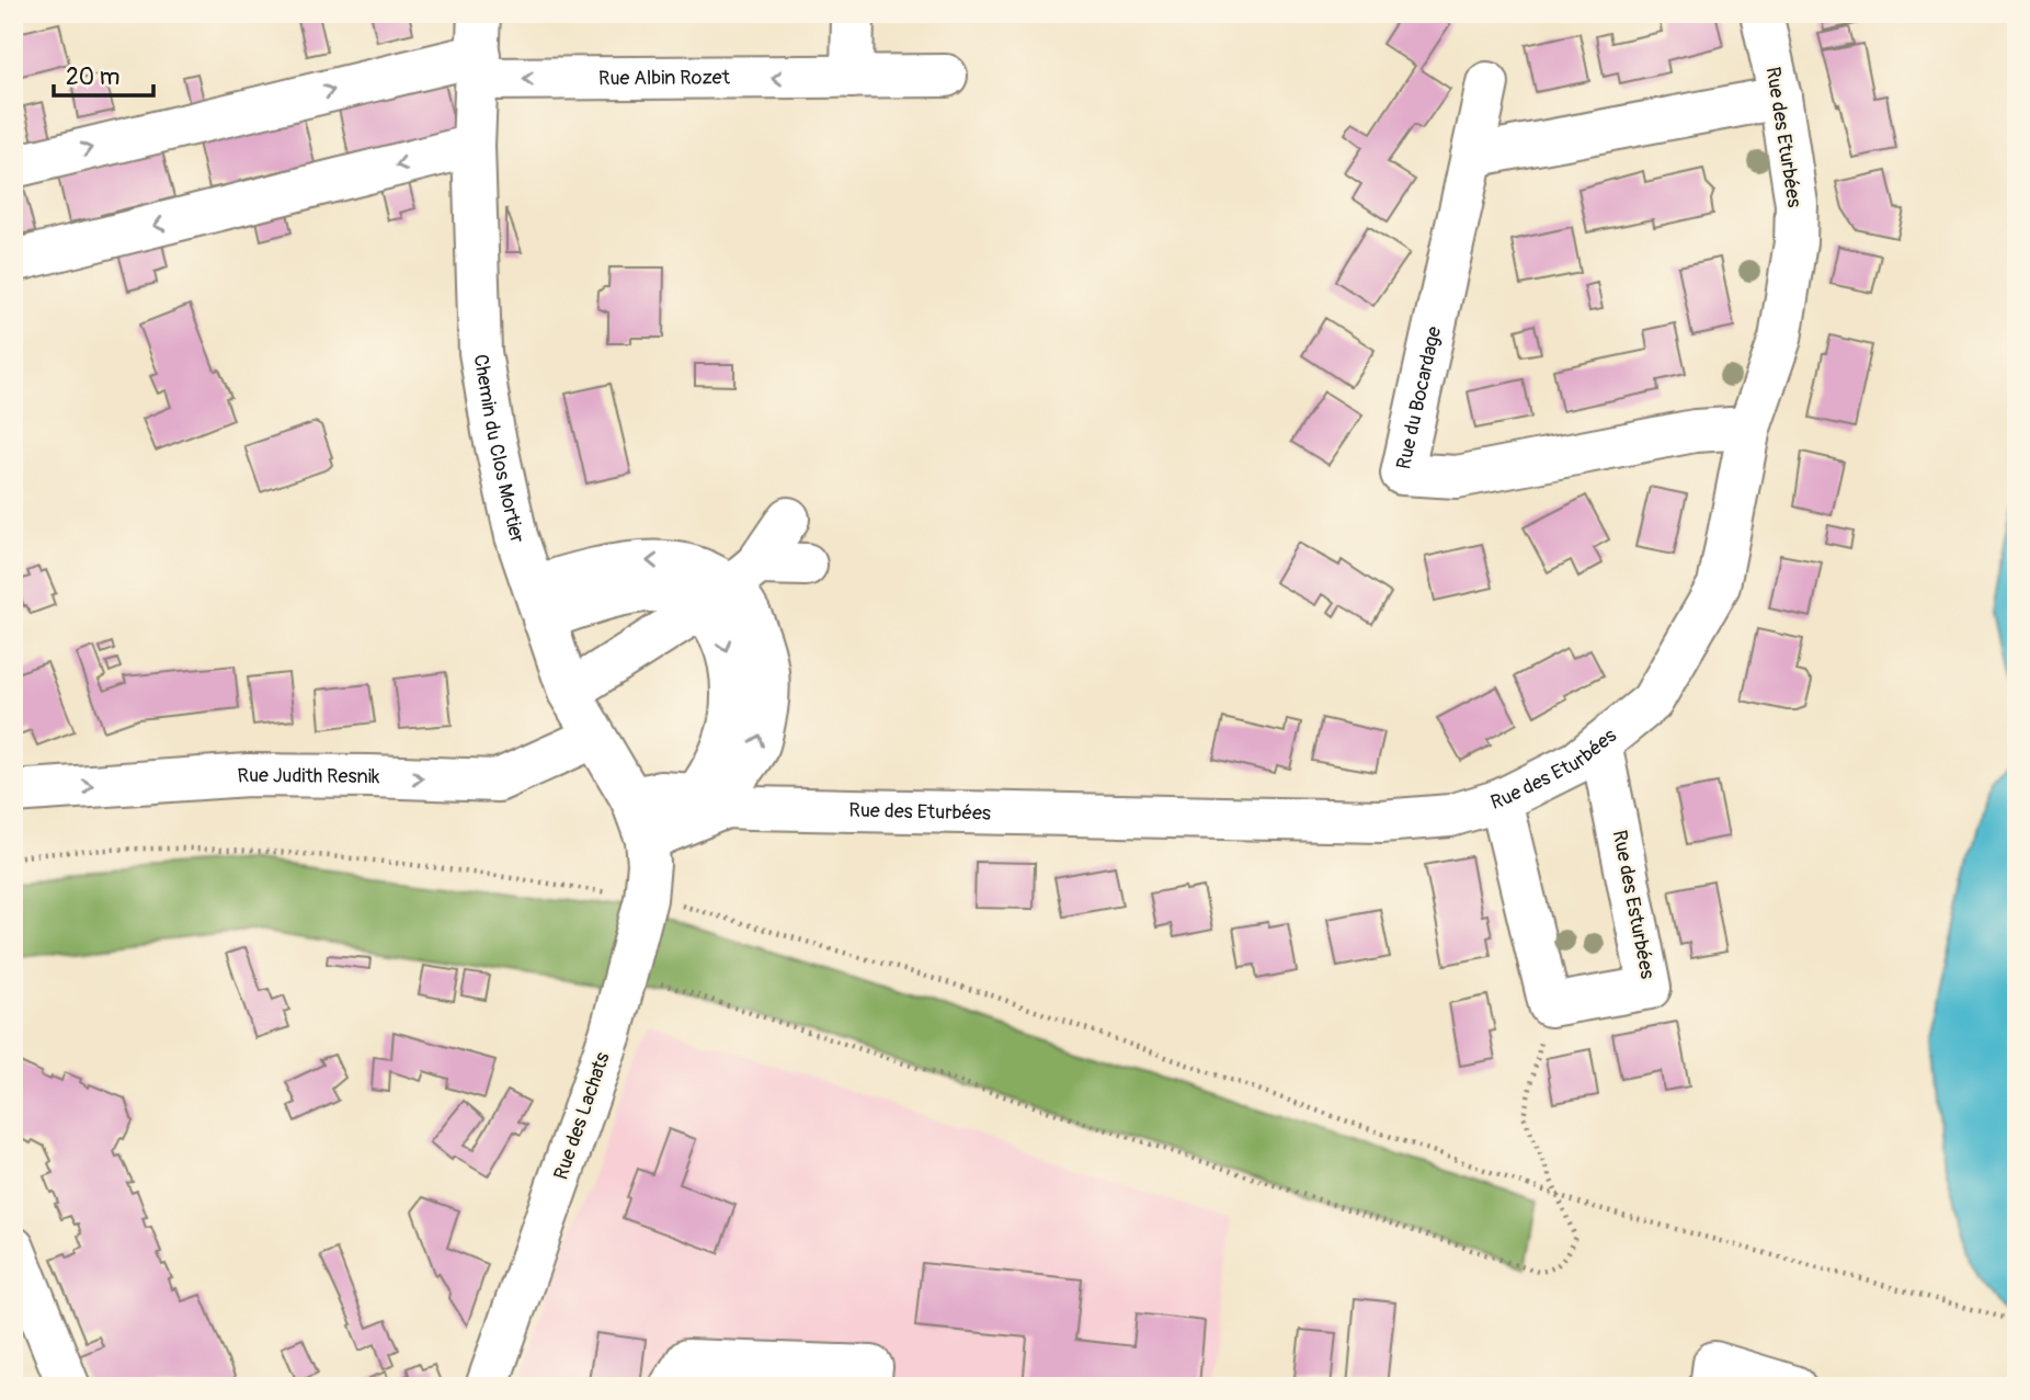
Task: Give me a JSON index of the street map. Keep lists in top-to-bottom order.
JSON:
{
  "streets": {
    "street": [
      "Rue Albin Rozet",
      "Rue des Eturbées",
      "Rue du Bocardage",
      "Chemin du Clos Mortier",
      "Rue Judith Resnik",
      "Rue des Esturbées",
      "Rue des Lachats"
    ]
  },
  "crossings": [
    ["Rue Albin Rozet", "Chemin du Clos Mortier"],
    ["Rue des Eturbées", "Rue du Bocardage"],
    ["Rue des Eturbées", "Chemin du Clos Mortier"],
    ["Rue des Eturbées", "Rue des Esturbées"],
    ["Rue des Eturbées", "Rue des Lachats"],
    ["Chemin du Clos Mortier", "Rue Judith Resnik"],
    ["Chemin du Clos Mortier", "Rue des Lachats"]
  ],
  "one_way": ["Rue Albin Rozet", "Rue Judith Resnik"],
  "scale_bar": "20 m"
}
